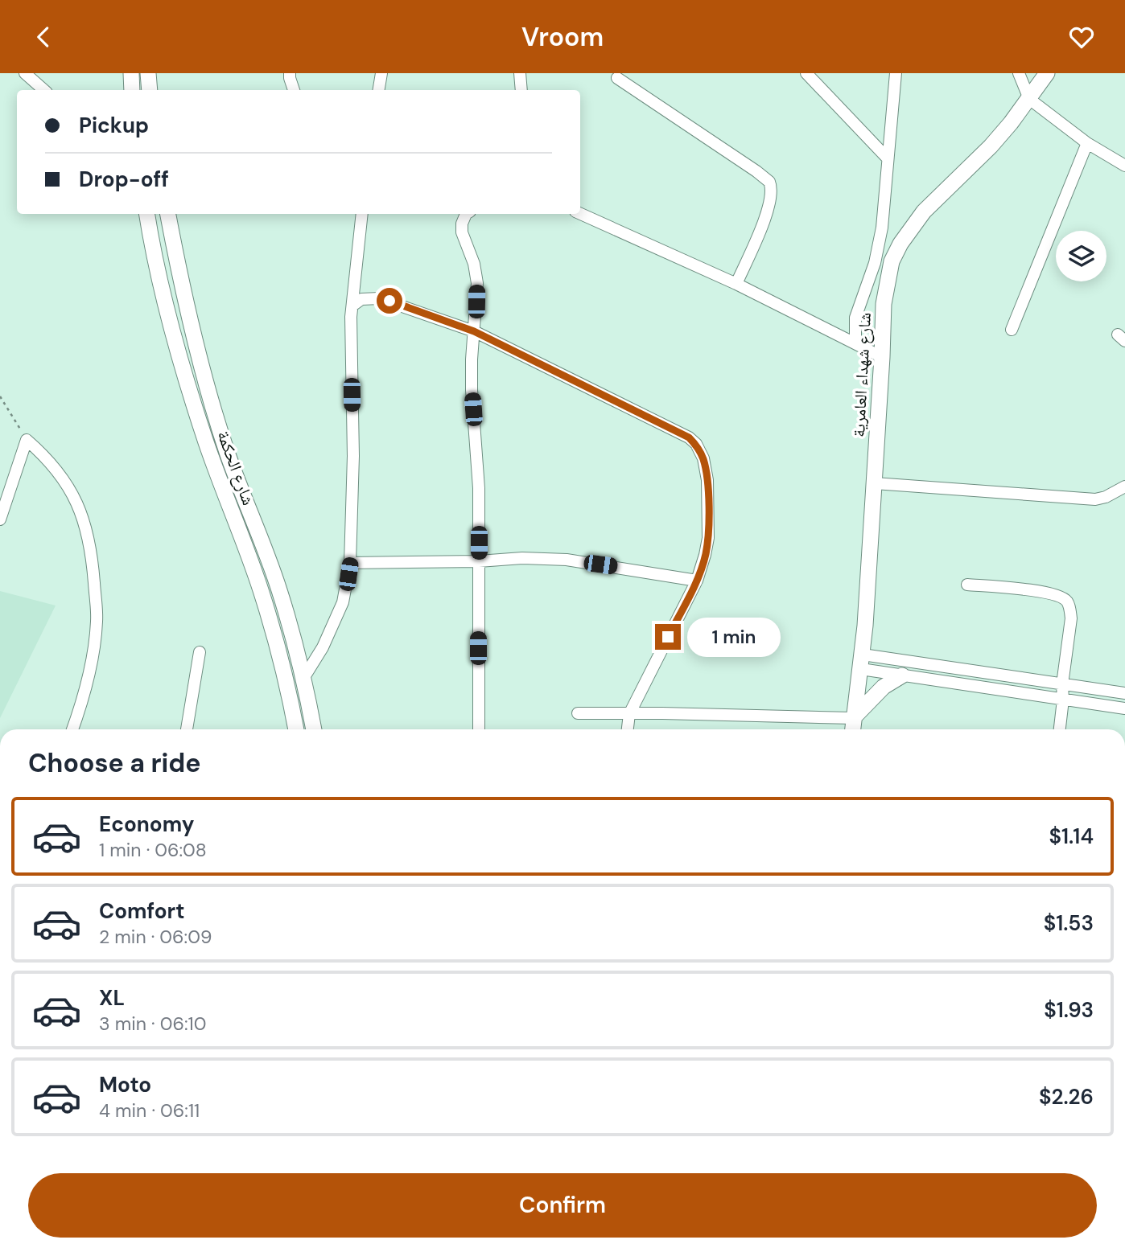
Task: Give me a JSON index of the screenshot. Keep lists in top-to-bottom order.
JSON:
{
  "streets": {
    "street": ["شارع شهداء العامرية", "شارع الحكمة"]
  },
  "page": {
    "header": "Vroom",
    "banner": ["Pickup", "Drop-off"],
    "bubble": "1 min",
    "heading": "Choose a ride",
    "list": [
      {
        "name": "Economy",
        "note": "1 min · 06:08",
        "value": "$1.14"
      },
      {
        "name": "Comfort",
        "note": "2 min · 06:09",
        "value": "$1.53"
      },
      {
        "name": "XL",
        "note": "3 min · 06:10",
        "value": "$1.93"
      },
      {
        "name": "Moto",
        "note": "4 min · 06:11",
        "value": "$2.26"
      }
    ],
    "buttons": "Confirm"
  }
}
